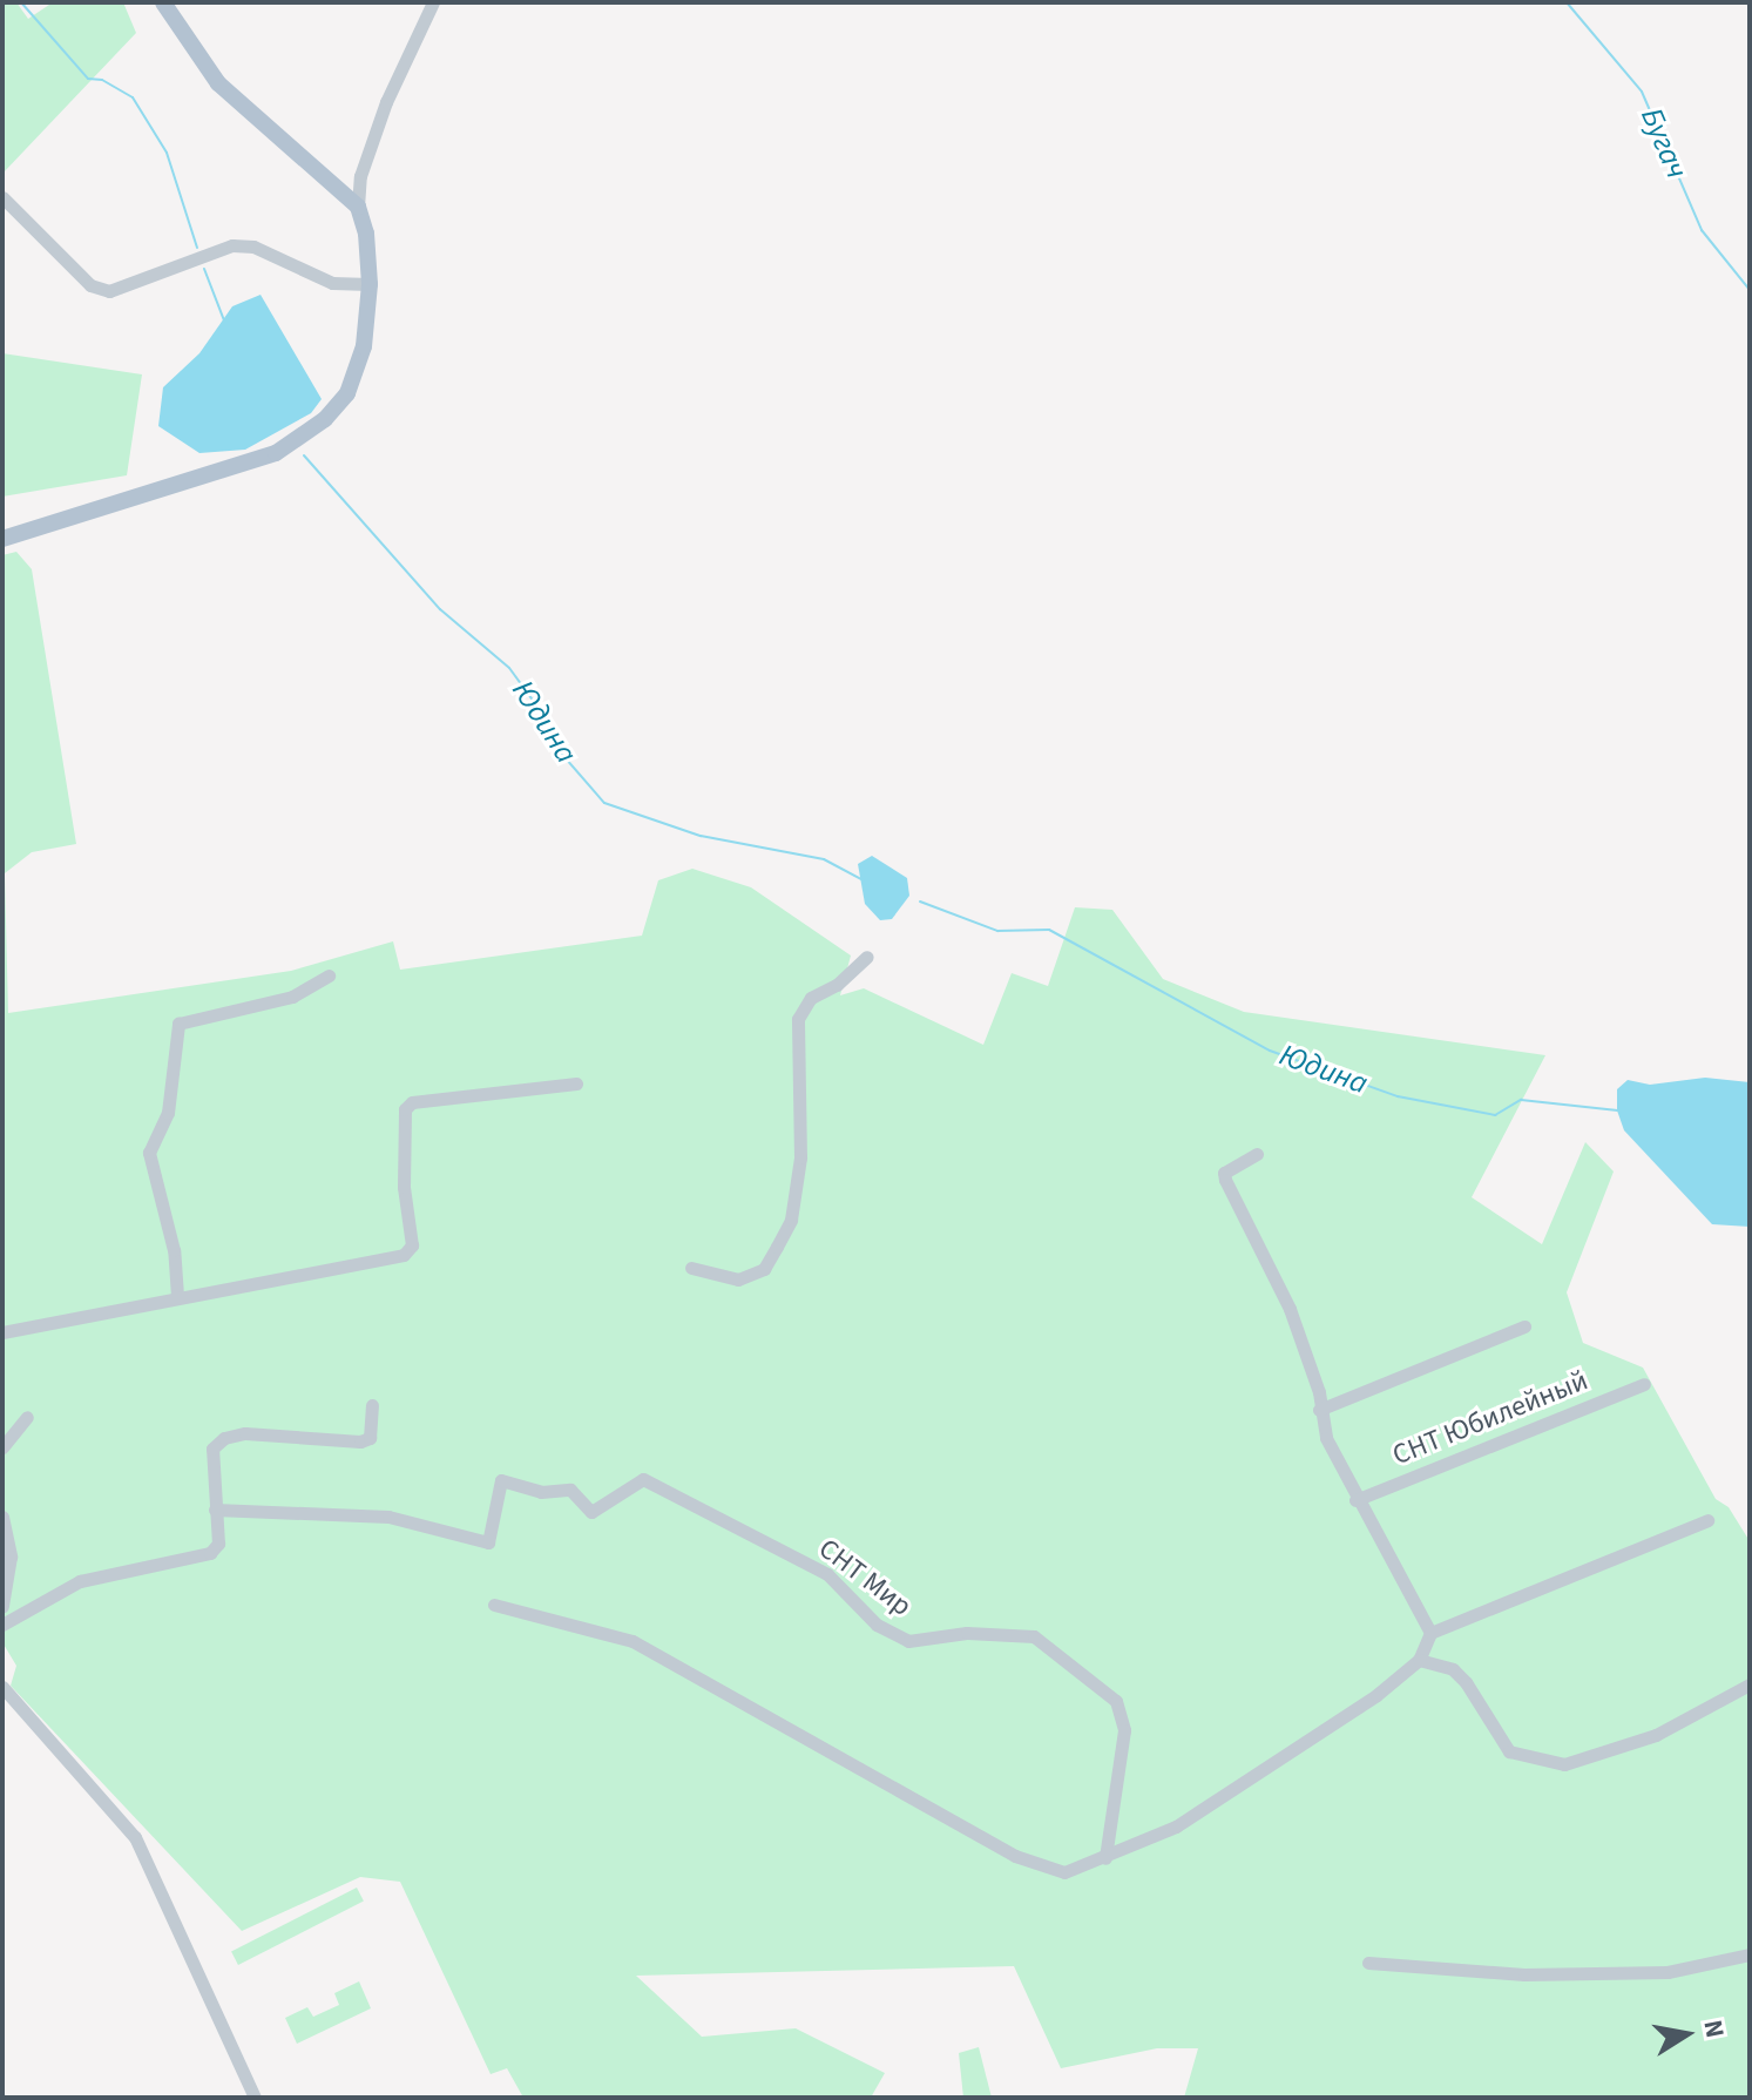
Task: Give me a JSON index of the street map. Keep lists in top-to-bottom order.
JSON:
{
  "streets": {
    "street": ["СНТ Юбилейный", "СНТ Мир"]
  },
  "water": ["Бугач", "Юдина"],
  "north": "right"
}
